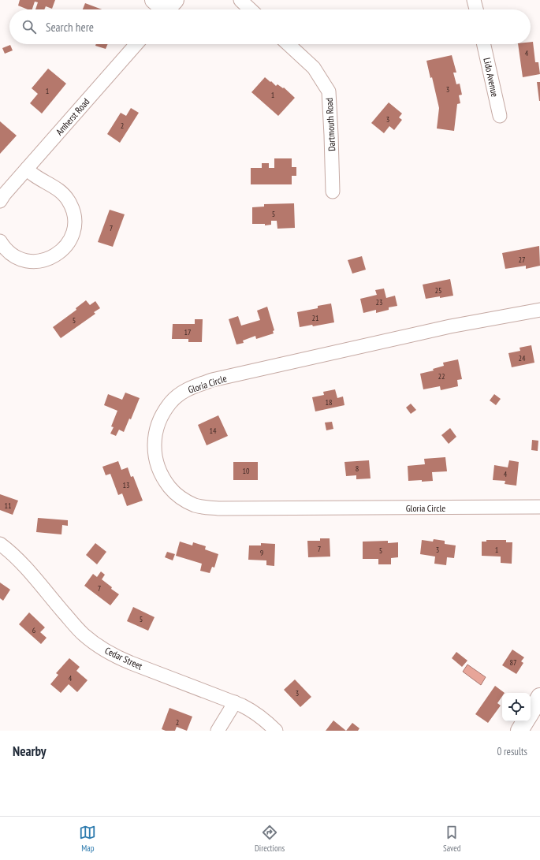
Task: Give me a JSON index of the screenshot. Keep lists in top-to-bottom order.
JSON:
{
  "streets": {
    "street": [
      "Lido Avenue",
      "Amherst Road",
      "Dartmouth Road",
      "Gloria Circle",
      "Cedar Street"
    ]
  },
  "house_numbers": [
    "4",
    "3",
    "1",
    "1",
    "3",
    "2",
    "5",
    "7",
    "27",
    "25",
    "23",
    "21",
    "5",
    "17",
    "24",
    "22",
    "18",
    "14",
    "8",
    "10",
    "4",
    "13",
    "11",
    "7",
    "3",
    "1",
    "5",
    "9",
    "7",
    "5",
    "6",
    "87",
    "4",
    "3",
    "2"
  ],
  "page": {
    "search": "Search here",
    "heading": ["Nearby", "0 results"],
    "nav": ["Map", "Directions", "Saved"]
  }
}
